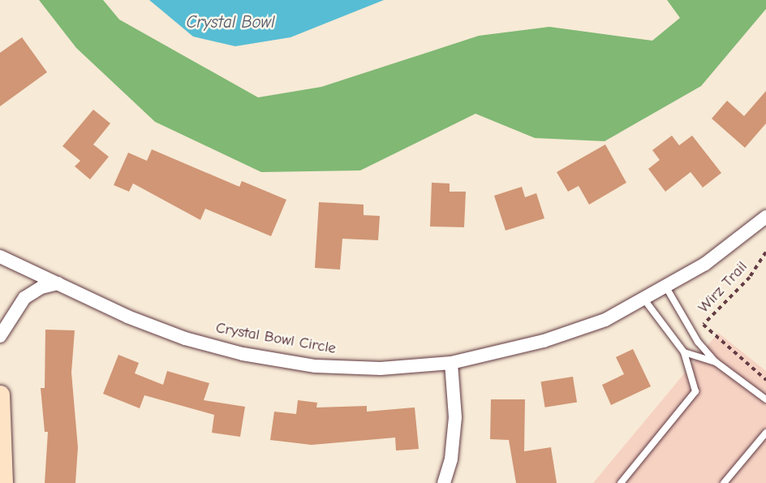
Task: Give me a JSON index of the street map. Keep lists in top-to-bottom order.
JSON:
{
  "streets": {
    "street": ["Crystal Bowl Circle"],
    "path": ["Wirz Trail"]
  },
  "water": ["Crystal Bowl"]
}
